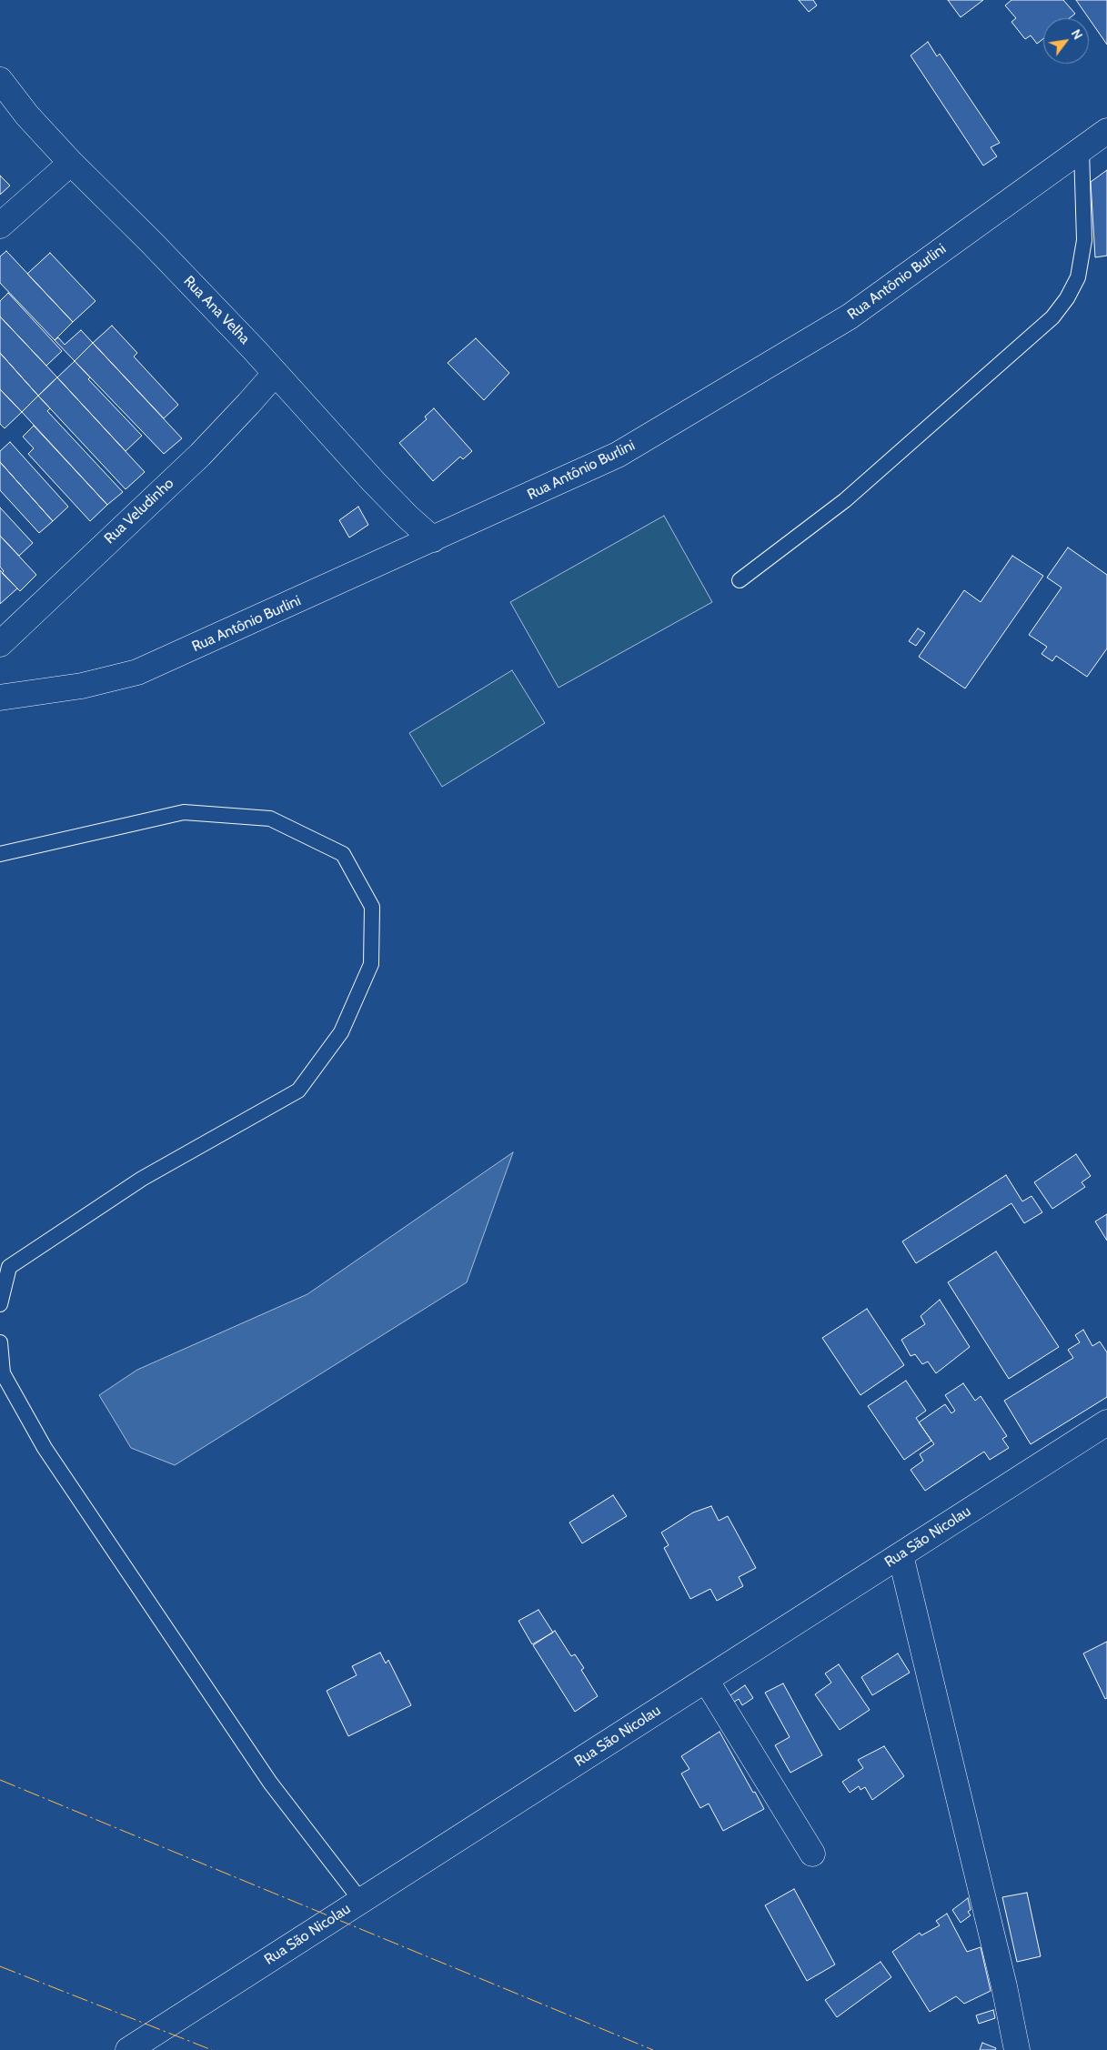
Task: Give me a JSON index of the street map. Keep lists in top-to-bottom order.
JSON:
{
  "streets": {
    "street": [
      "Rua Antônio Burlini",
      "Rua Ana Velha",
      "Rua Veludinho",
      "Rua São Nicolau"
    ]
  },
  "crossings": [
    ["Rua Antônio Burlini", "Rua Ana Velha"],
    ["Rua Ana Velha", "Rua Veludinho"]
  ],
  "north": "top right"
}
